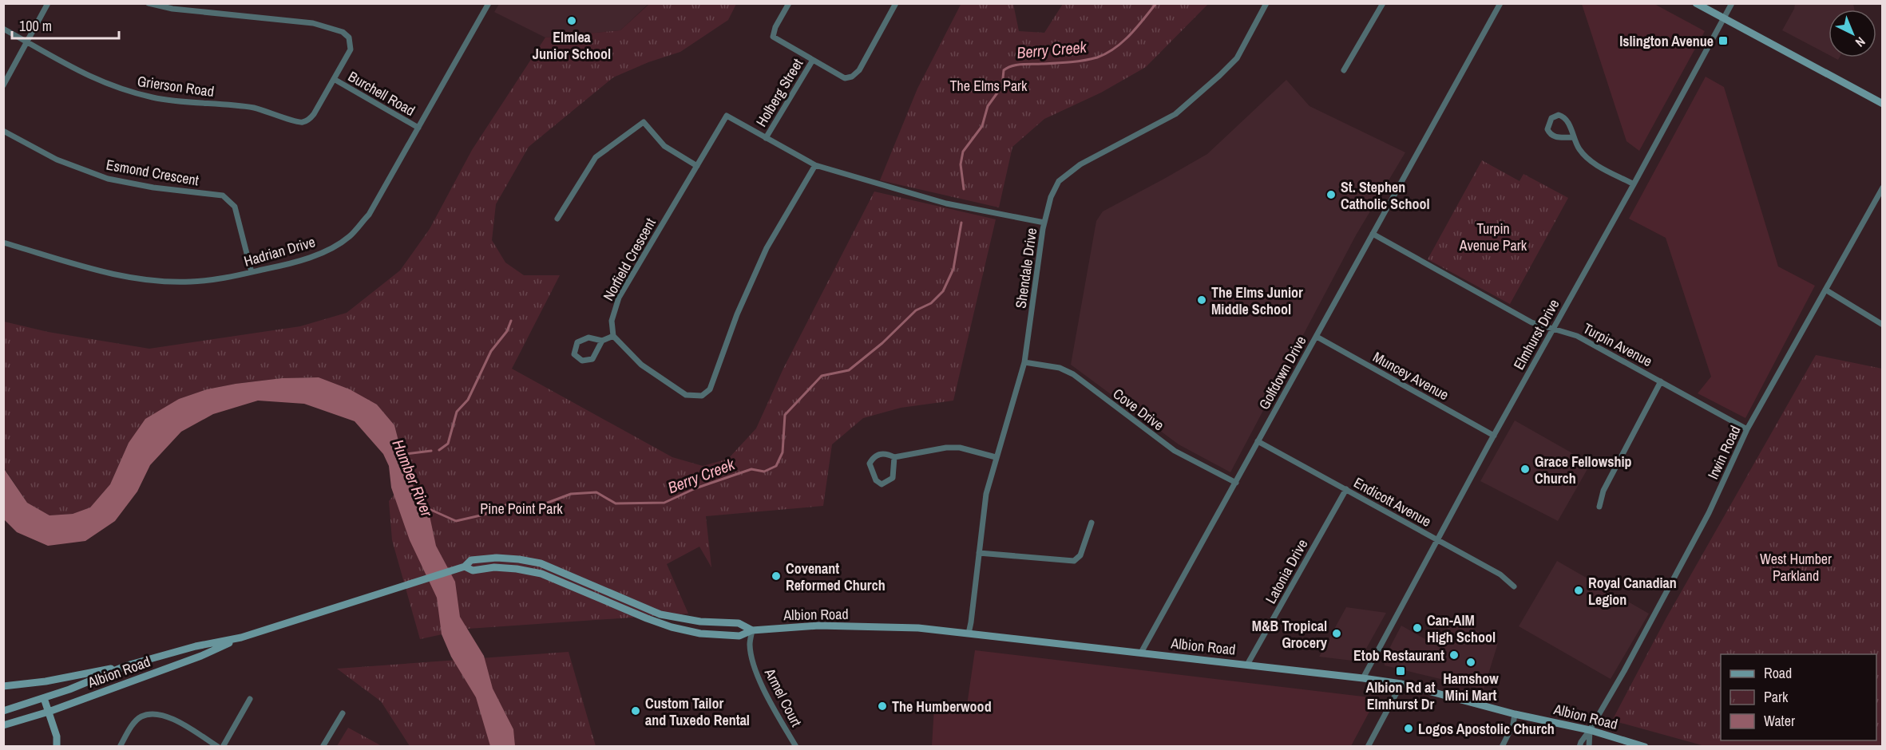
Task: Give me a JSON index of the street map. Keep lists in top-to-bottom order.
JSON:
{
  "streets": {
    "main road": ["Albion Road"],
    "street": [
      "Grierson Road",
      "Holberg Street",
      "Burchell Road",
      "Esmond Crescent",
      "Hadrian Drive",
      "Norfield Crescent",
      "Shendale Drive",
      "Elmhurst Drive",
      "Turpin Avenue",
      "Golfdown Drive",
      "Muncey Avenue",
      "Cove Drive",
      "Irwin Road",
      "Endicott Avenue",
      "Latonia Drive",
      "Armel Court"
    ]
  },
  "crossings": [
    ["Grierson Road", "Burchell Road"],
    ["Holberg Street", "Norfield Crescent"],
    ["Burchell Road", "Hadrian Drive"],
    ["Esmond Crescent", "Hadrian Drive"],
    ["Norfield Crescent", "Shendale Drive"],
    ["Shendale Drive", "Cove Drive"],
    ["Shendale Drive", "Albion Road"],
    ["Elmhurst Drive", "Turpin Avenue"],
    ["Elmhurst Drive", "Muncey Avenue"],
    ["Elmhurst Drive", "Endicott Avenue"],
    ["Elmhurst Drive", "Albion Road"],
    ["Turpin Avenue", "Golfdown Drive"],
    ["Turpin Avenue", "Irwin Road"],
    ["Golfdown Drive", "Muncey Avenue"],
    ["Golfdown Drive", "Cove Drive"],
    ["Golfdown Drive", "Endicott Avenue"],
    ["Golfdown Drive", "Albion Road"],
    ["Irwin Road", "Albion Road"],
    ["Endicott Avenue", "Latonia Drive"],
    ["Latonia Drive", "Albion Road"],
    ["Albion Road", "Armel Court"]
  ],
  "water": ["Berry Creek", "Humber River"],
  "parks": [
    "The Elms Park",
    "Turpin Avenue Park",
    "Pine Point Park",
    "West Humber Parkland"
  ],
  "places": {
    "other": [
      "Elmlea Junior School",
      "St. Stephen Catholic School",
      "The Elms Junior Middle School",
      "Grace Fellowship Church",
      "Covenant Reformed Church",
      "Royal Canadian Legion",
      "Can-AIM High School",
      "M&B Tropical Grocery",
      "Etob Restaurant",
      "Hamshow Mini Mart",
      "The Humberwood",
      "Custom Tailor and Tuxedo Rental",
      "Logos Apostolic Church"
    ],
    "transit": ["Islington Avenue", "Albion Rd at Elmhurst Dr"]
  },
  "legend": ["Road", "Park", "Water"],
  "scale_bar": "100 m",
  "north": "bottom right"
}
